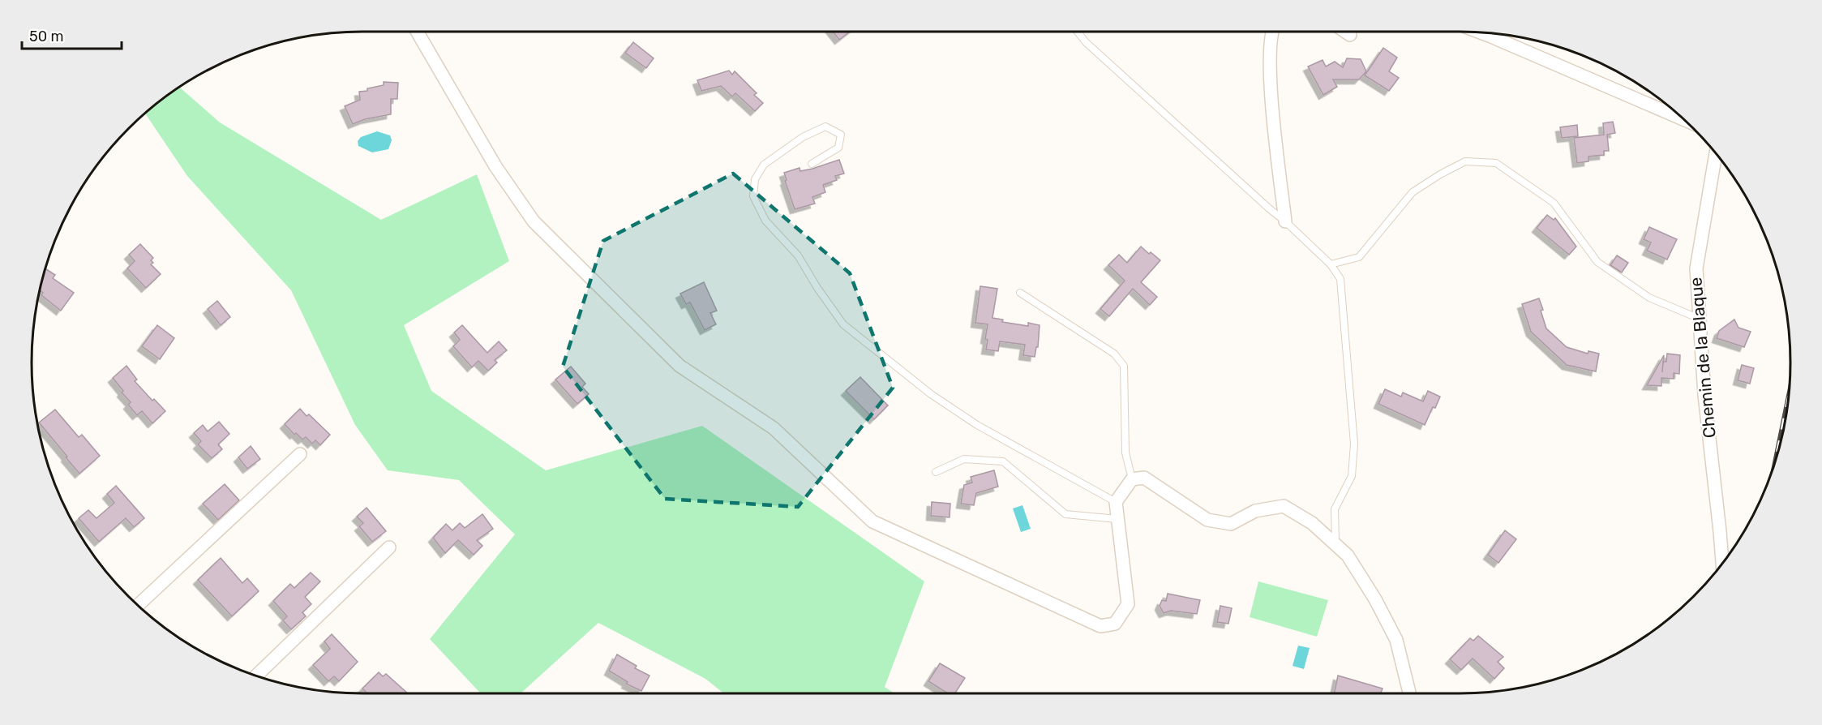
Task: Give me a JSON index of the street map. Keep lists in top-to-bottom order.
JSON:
{
  "streets": {
    "street": ["Chemin de la Blaque"]
  },
  "scale_bar": "50 m"
}
